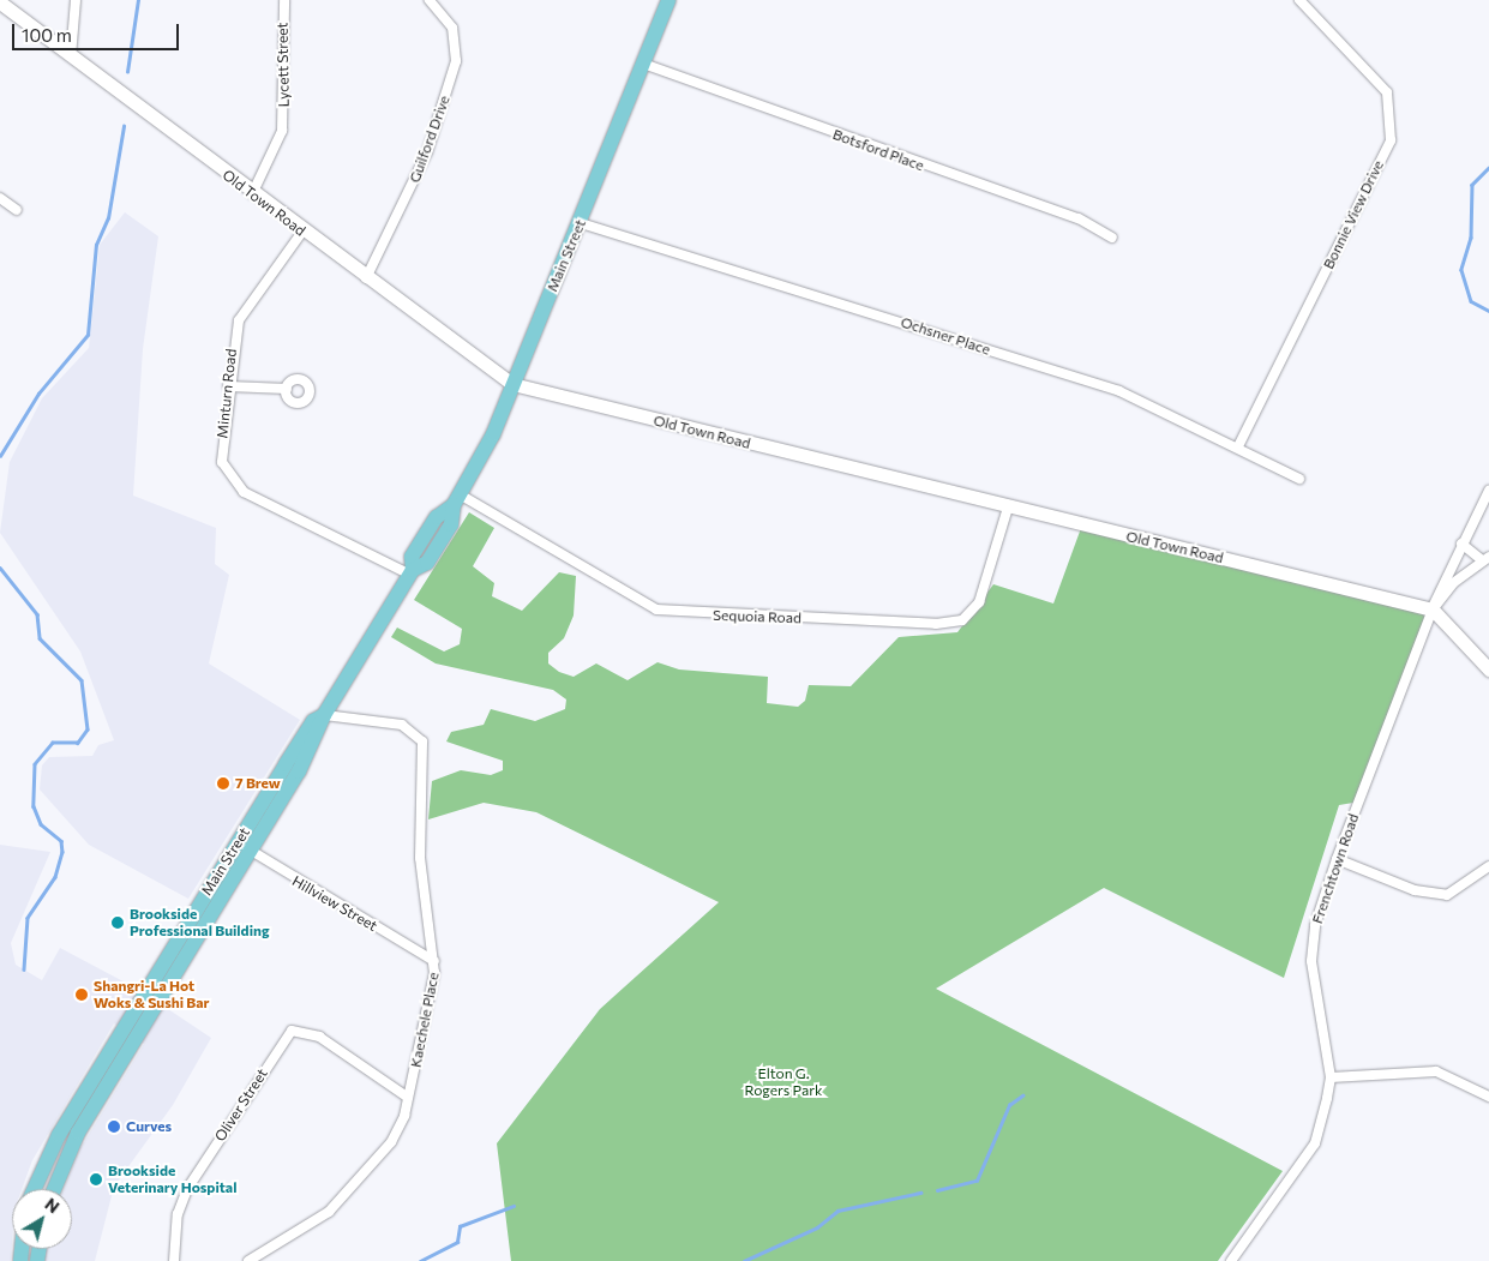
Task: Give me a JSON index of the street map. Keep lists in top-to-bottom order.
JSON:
{
  "streets": {
    "main road": ["Old Town Road", "Main Street"],
    "street": [
      "Lycett Street",
      "Guilford Drive",
      "Botsford Place",
      "Bonnie View Drive",
      "Ochsner Place",
      "Minturn Road",
      "Sequoia Road",
      "Frenchtown Road",
      "Hillview Street",
      "Kaechele Place",
      "Oliver Street"
    ]
  },
  "crossings": [
    ["Lycett Street", "Old Town Road"],
    ["Guilford Drive", "Old Town Road"],
    ["Botsford Place", "Main Street"],
    ["Old Town Road", "Main Street"],
    ["Old Town Road", "Minturn Road"],
    ["Old Town Road", "Sequoia Road"],
    ["Old Town Road", "Frenchtown Road"],
    ["Bonnie View Drive", "Ochsner Place"],
    ["Main Street", "Ochsner Place"],
    ["Main Street", "Minturn Road"],
    ["Main Street", "Sequoia Road"],
    ["Main Street", "Hillview Street"],
    ["Main Street", "Kaechele Place"],
    ["Hillview Street", "Kaechele Place"],
    ["Kaechele Place", "Oliver Street"]
  ],
  "parks": ["Elton G. Rogers Park"],
  "places": [
    "7 Brew",
    "Brookside Professional Building",
    "Shangri-La Hot Woks & Sushi Bar",
    "Curves",
    "Brookside Veterinary Hospital"
  ],
  "scale_bar": "100 m",
  "north": "top right"
}
